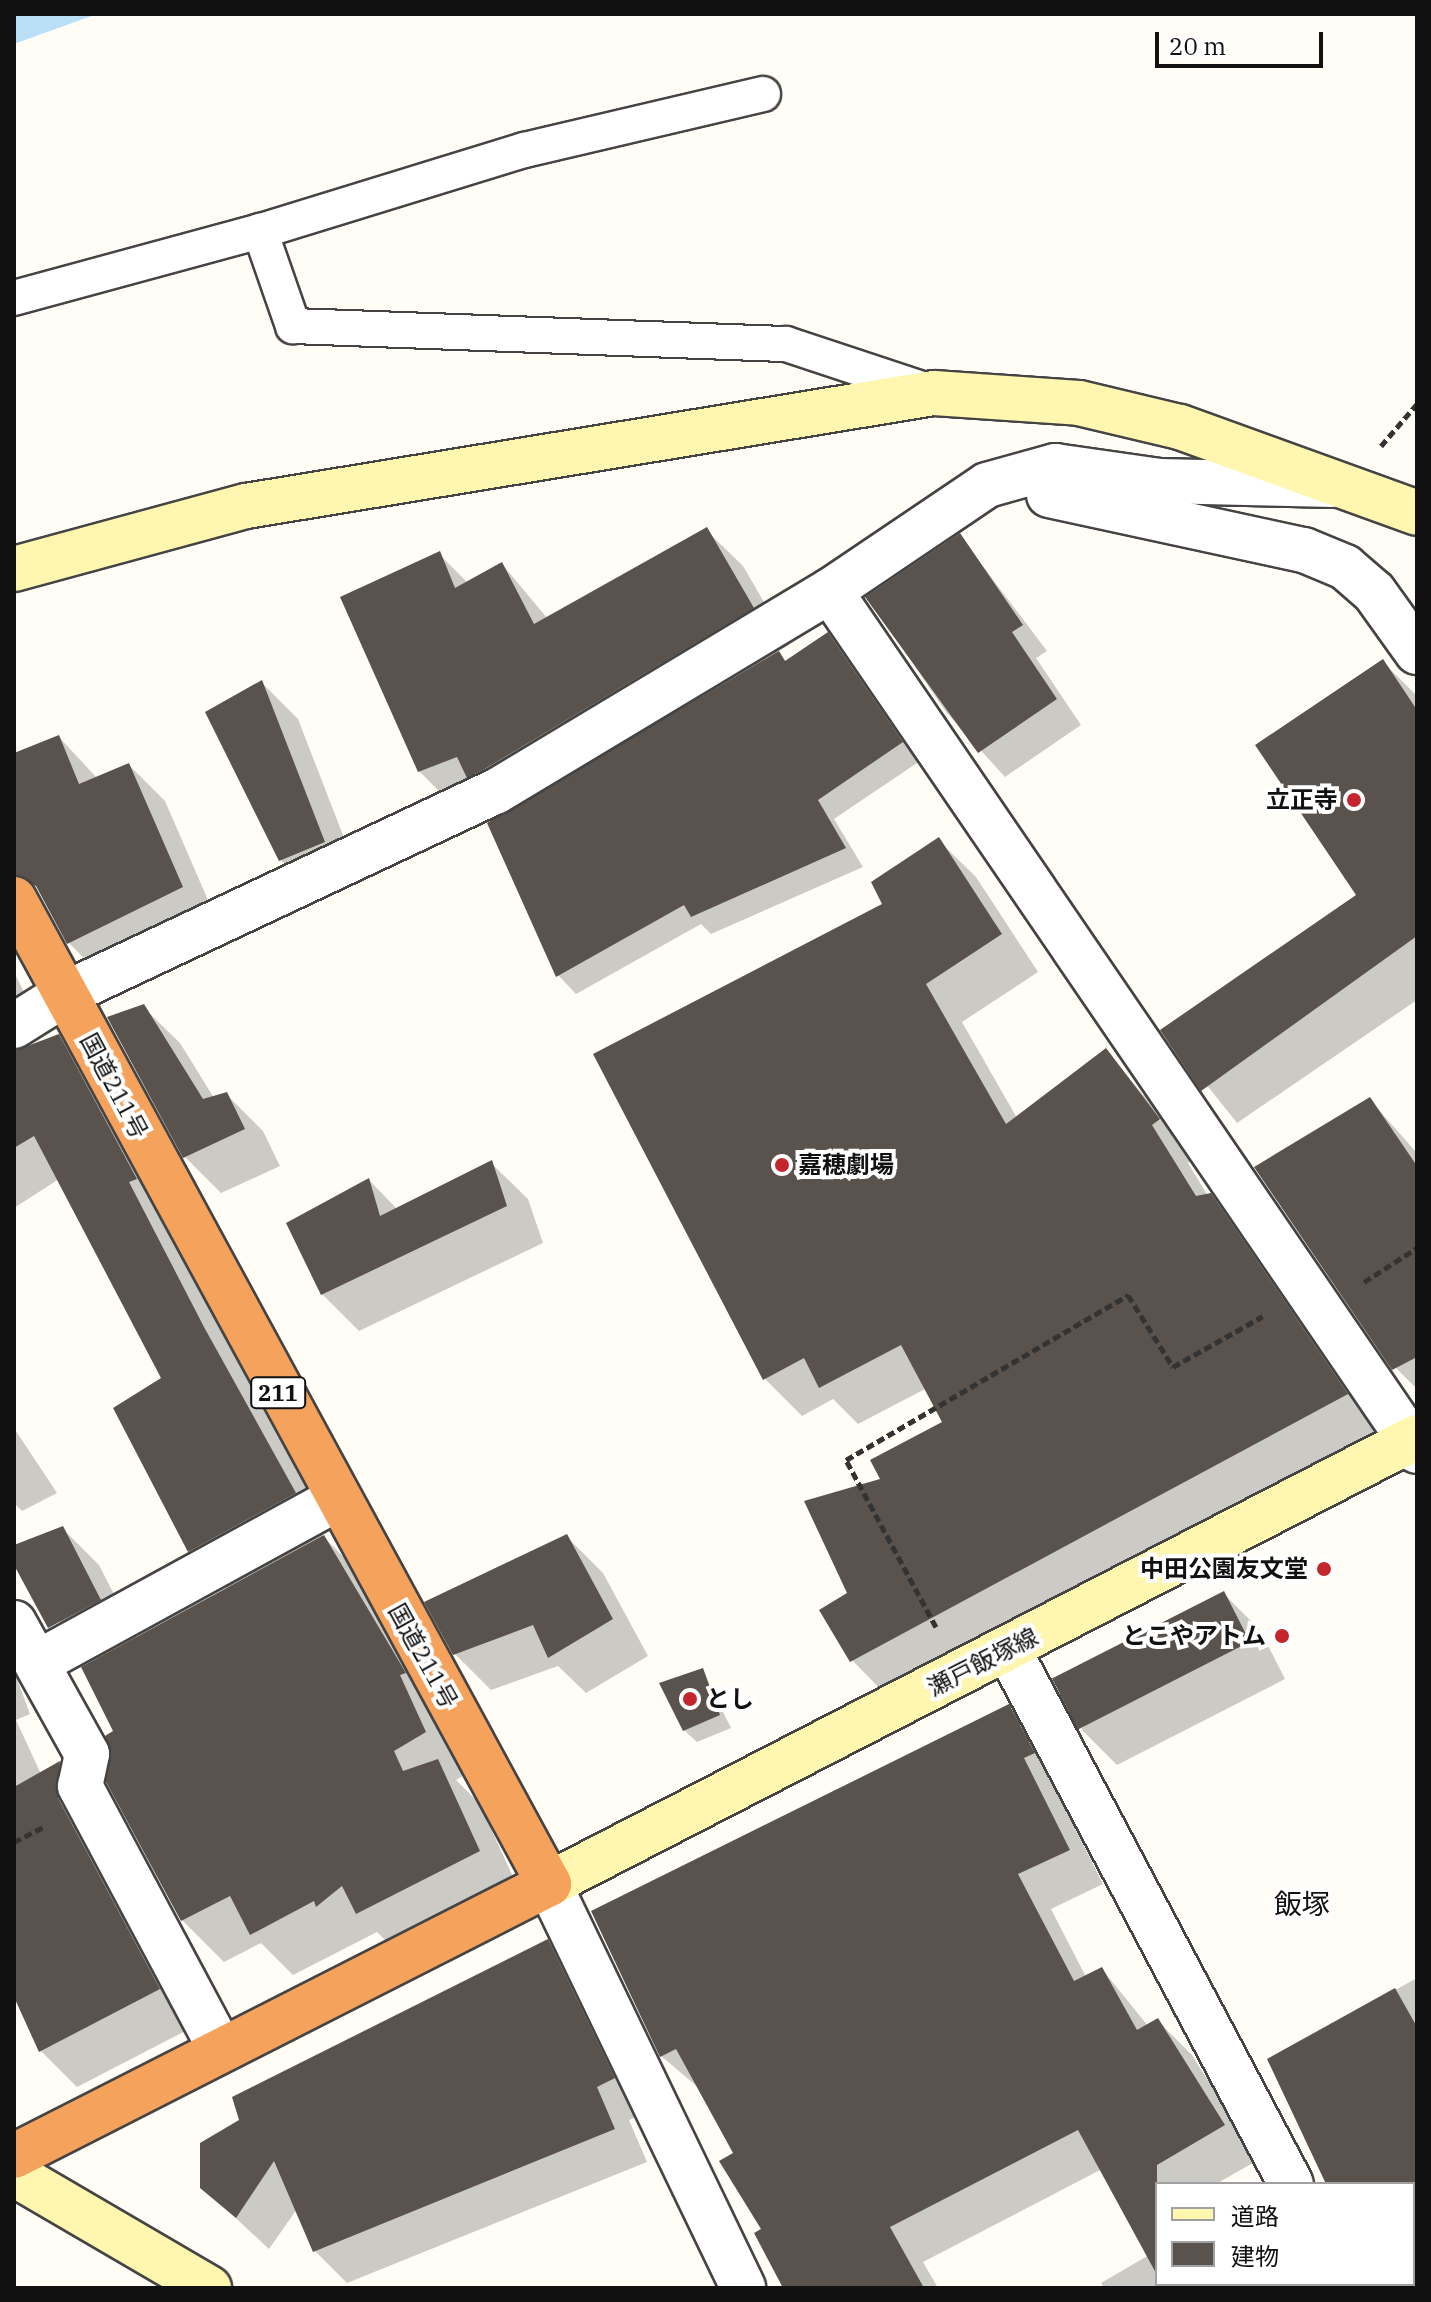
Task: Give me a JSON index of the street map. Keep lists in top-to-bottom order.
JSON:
{
  "streets": {
    "highway": ["国道211号", "211"],
    "street": ["瀬戸飯塚線"]
  },
  "crossings": [
    ["国道211号", "瀬戸飯塚線"]
  ],
  "districts": ["飯塚"],
  "places": [
    "立正寺",
    "嘉穂劇場",
    "中田公園友文堂",
    "とこやアトム",
    "とし"
  ],
  "legend": ["道路", "建物"],
  "scale_bar": "20 m"
}
